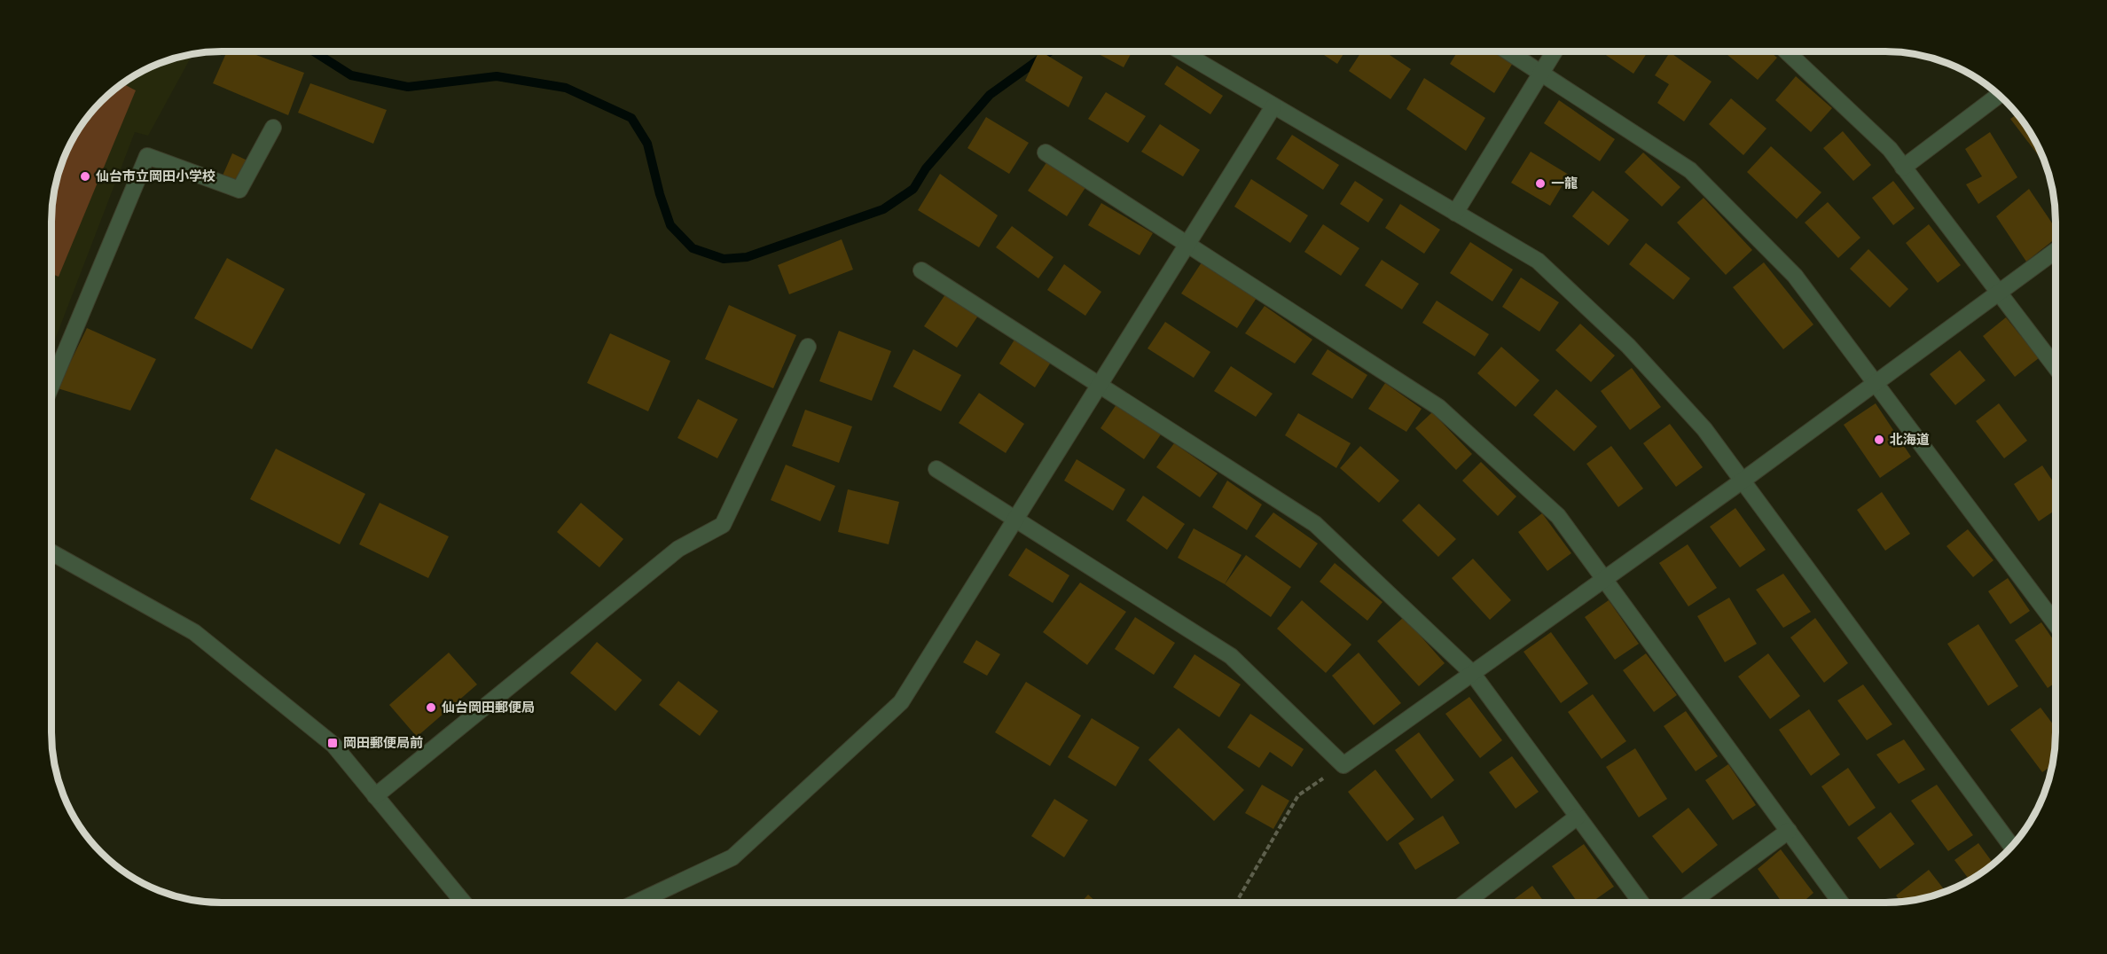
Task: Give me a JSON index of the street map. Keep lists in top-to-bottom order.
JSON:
{
  "places": {
    "other": [
      "仙台市立岡田小学校",
      "一龍",
      "北海道",
      "仙台岡田郵便局"
    ],
    "transit": ["岡田郵便局前"]
  }
}
